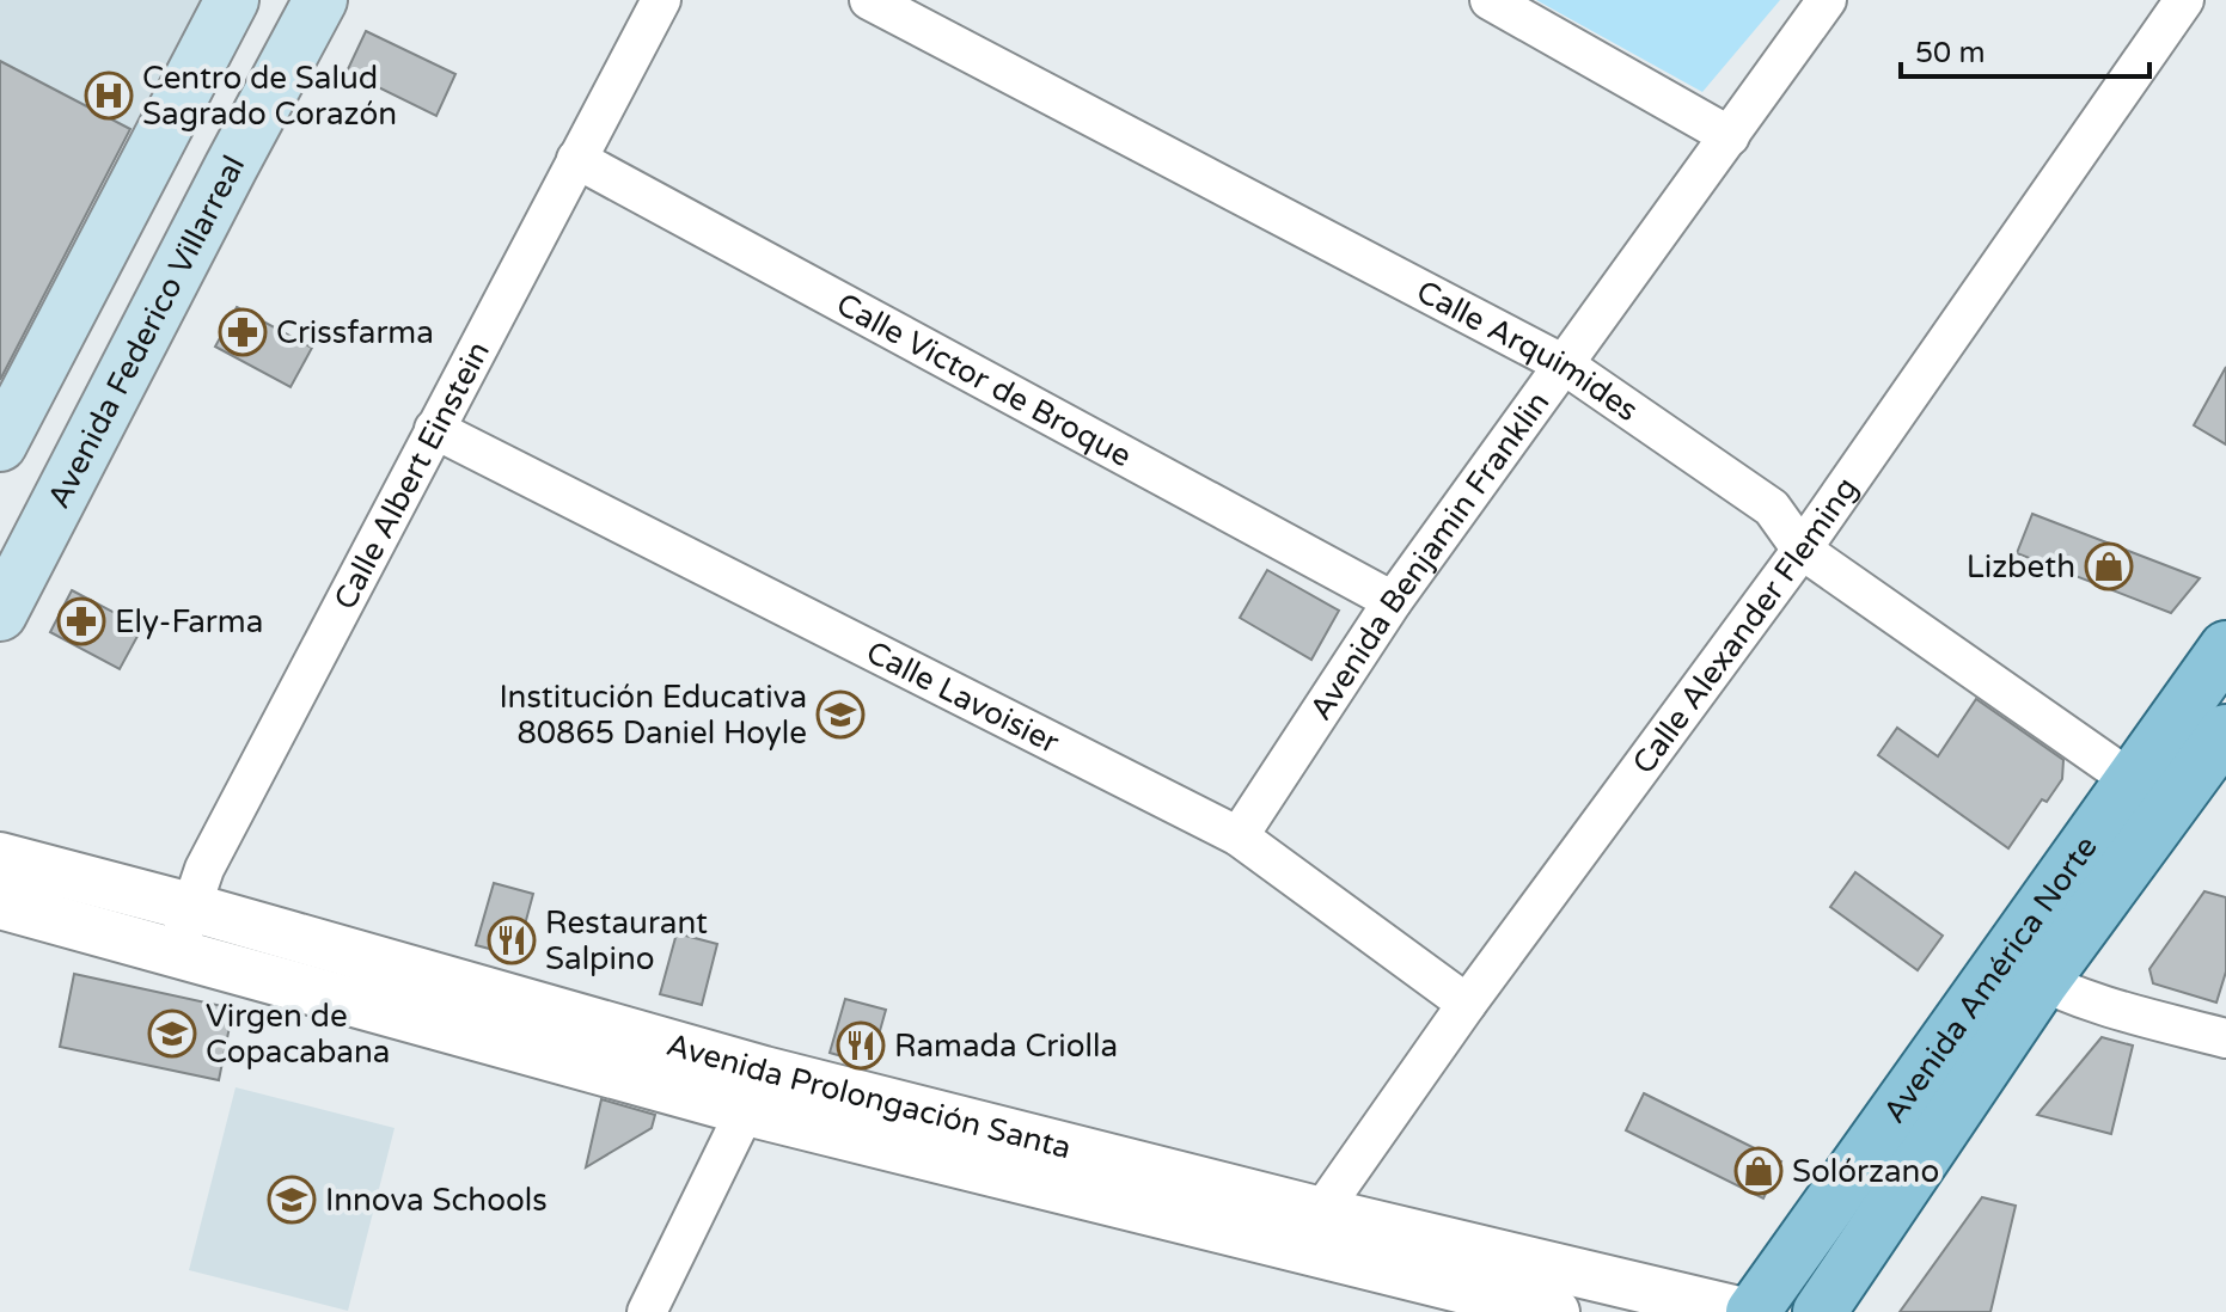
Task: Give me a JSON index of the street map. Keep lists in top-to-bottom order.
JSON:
{
  "streets": {
    "main road": ["Avenida Federico Villarreal", "Avenida América Norte"],
    "street": [
      "Calle Arquimides",
      "Calle Victor de Broque",
      "Calle Albert Einstein",
      "Avenida Benjamin Franklin",
      "Calle Alexander Fleming",
      "Calle Lavoisier",
      "Avenida Prolongación Santa"
    ]
  },
  "crossings": [
    ["Calle Arquimides", "Avenida Benjamin Franklin"],
    ["Calle Arquimides", "Calle Alexander Fleming"],
    ["Calle Arquimides", "Avenida América Norte"],
    ["Calle Victor de Broque", "Calle Albert Einstein"],
    ["Calle Victor de Broque", "Avenida Benjamin Franklin"],
    ["Calle Albert Einstein", "Calle Lavoisier"],
    ["Calle Albert Einstein", "Avenida Prolongación Santa"],
    ["Avenida Benjamin Franklin", "Calle Lavoisier"],
    ["Calle Alexander Fleming", "Calle Lavoisier"],
    ["Calle Alexander Fleming", "Avenida Prolongación Santa"]
  ],
  "places": {
    "hospital": ["Centro de Salud Sagrado Corazón"],
    "pharmacy": ["Crissfarma", "Ely-Farma"],
    "shop": ["Lizbeth", "Solórzano"],
    "school or university": ["Institución Educativa 80865 Daniel Hoyle", "Virgen de Copacabana", "Innova Schools"],
    "restaurant": ["Restaurant Salpino", "Ramada Criolla"]
  },
  "scale_bar": "50 m"
}
